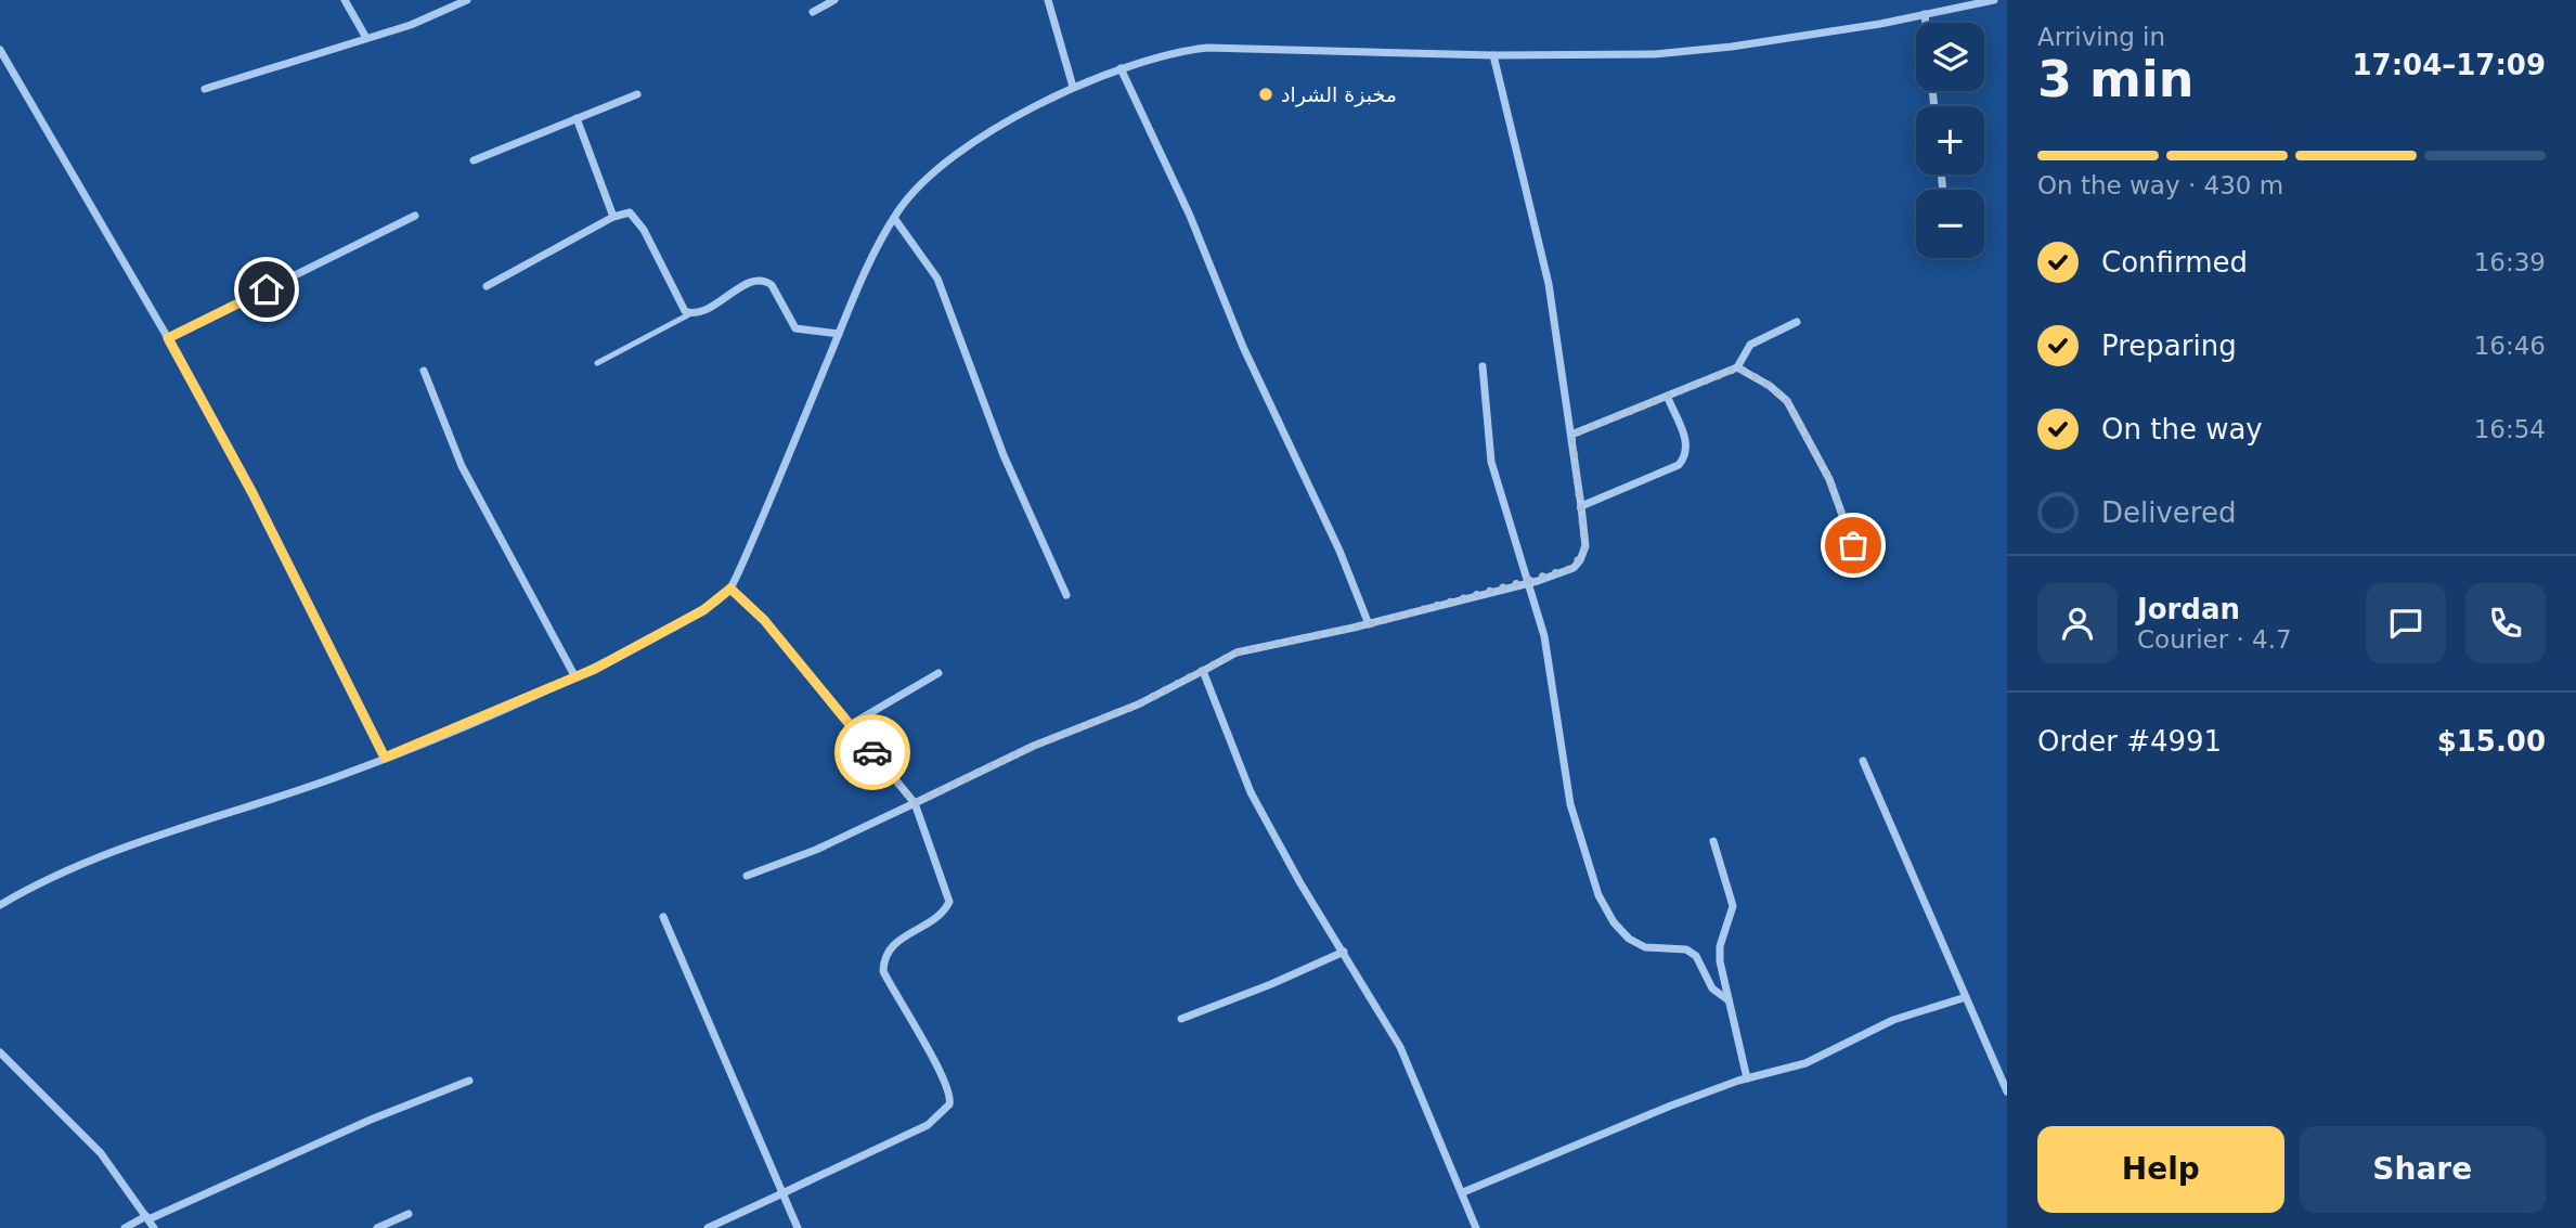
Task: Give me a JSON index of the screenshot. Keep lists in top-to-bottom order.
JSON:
{
  "places": ["مخبزة الشراد"],
  "page": {
    "heading": ["3 min", "Arriving in", "17:04–17:09"],
    "panel": [
      "Jordan",
      "Courier · 4.7",
      "Order #4991",
      "$15.00"
    ],
    "map_buttons": ["+", "−"],
    "bar": "On the way · 430 m",
    "list": [
      ["Confirmed", "16:39"],
      ["Preparing", "16:46"],
      ["On the way", "16:54"],
      "Delivered"
    ],
    "buttons": ["Help", "Share"]
  }
}
